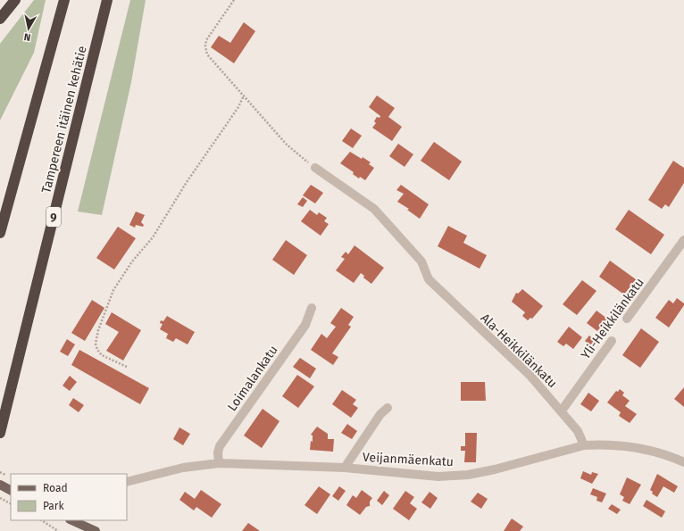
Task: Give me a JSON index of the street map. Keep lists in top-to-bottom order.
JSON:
{
  "streets": {
    "highway": ["Tampereen itäinen kehätie", "9"],
    "street": [
      "Yli-Heikkilänkatu",
      "Ala-Heikkilänkatu",
      "Loimalankatu",
      "Veijanmäenkatu"
    ]
  },
  "crossings": [
    ["Yli-Heikkilänkatu", "Ala-Heikkilänkatu"],
    ["Ala-Heikkilänkatu", "Veijanmäenkatu"],
    ["Loimalankatu", "Veijanmäenkatu"]
  ],
  "legend": ["Road", "Park"],
  "north": "bottom"
}
